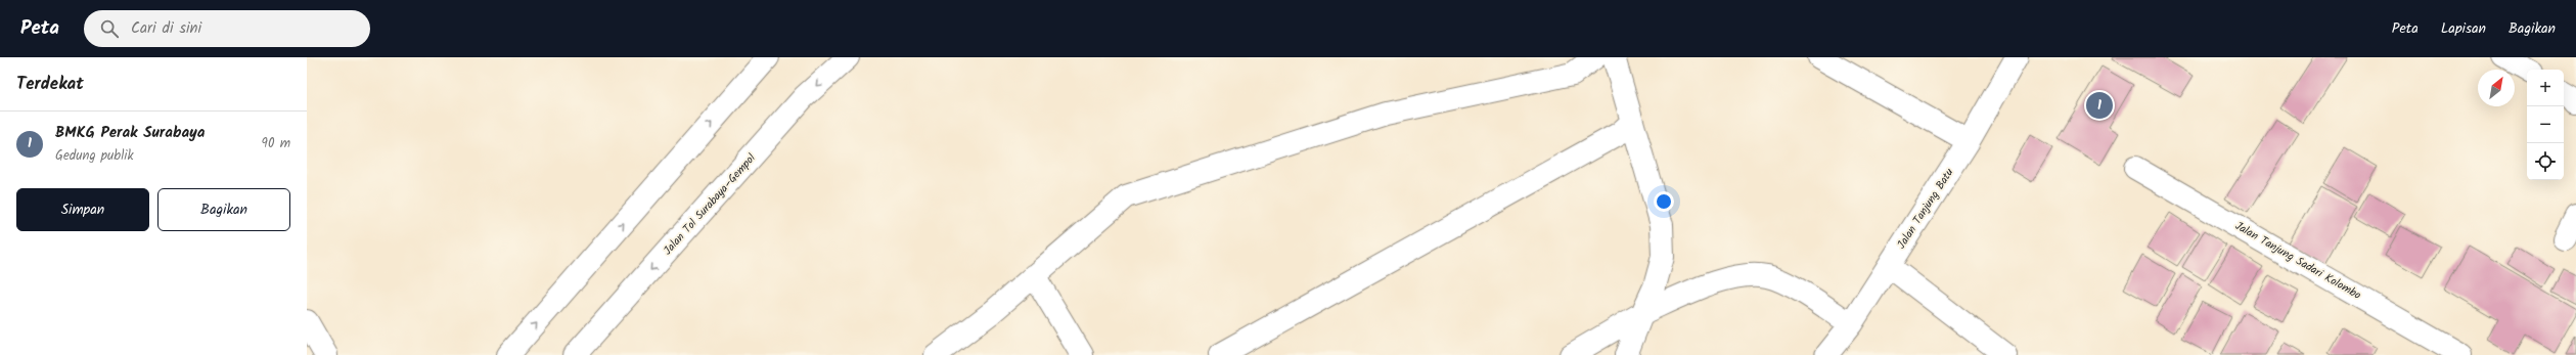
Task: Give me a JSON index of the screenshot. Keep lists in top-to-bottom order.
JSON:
{
  "streets": {
    "main road": ["Jalan Tol Surabaya–Gempol", "Jalan Tanjung Batu", "Jalan Tanjung Sadari Kolombo"]
  },
  "north": "top right",
  "page": {
    "header": "Peta",
    "search": "Cari di sini",
    "nav": ["Peta", "Lapisan", "Bagikan"],
    "heading": "Terdekat",
    "map_buttons": ["+", "−"],
    "pins": "1",
    "list": [
      {
        "mark": "1",
        "name": "BMKG Perak Surabaya",
        "note": "Gedung publik",
        "value": "90 m"
      }
    ],
    "buttons": ["Simpan", "Bagikan"]
  }
}
